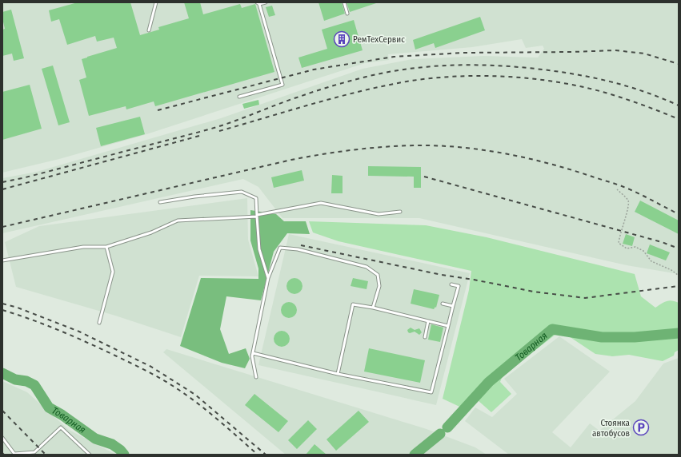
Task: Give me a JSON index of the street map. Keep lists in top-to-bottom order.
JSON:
{
  "water": ["Товарная"],
  "places": {
    "building": ["РемТехСервис"],
    "parking": ["Стоянка автобусов"]
  }
}
